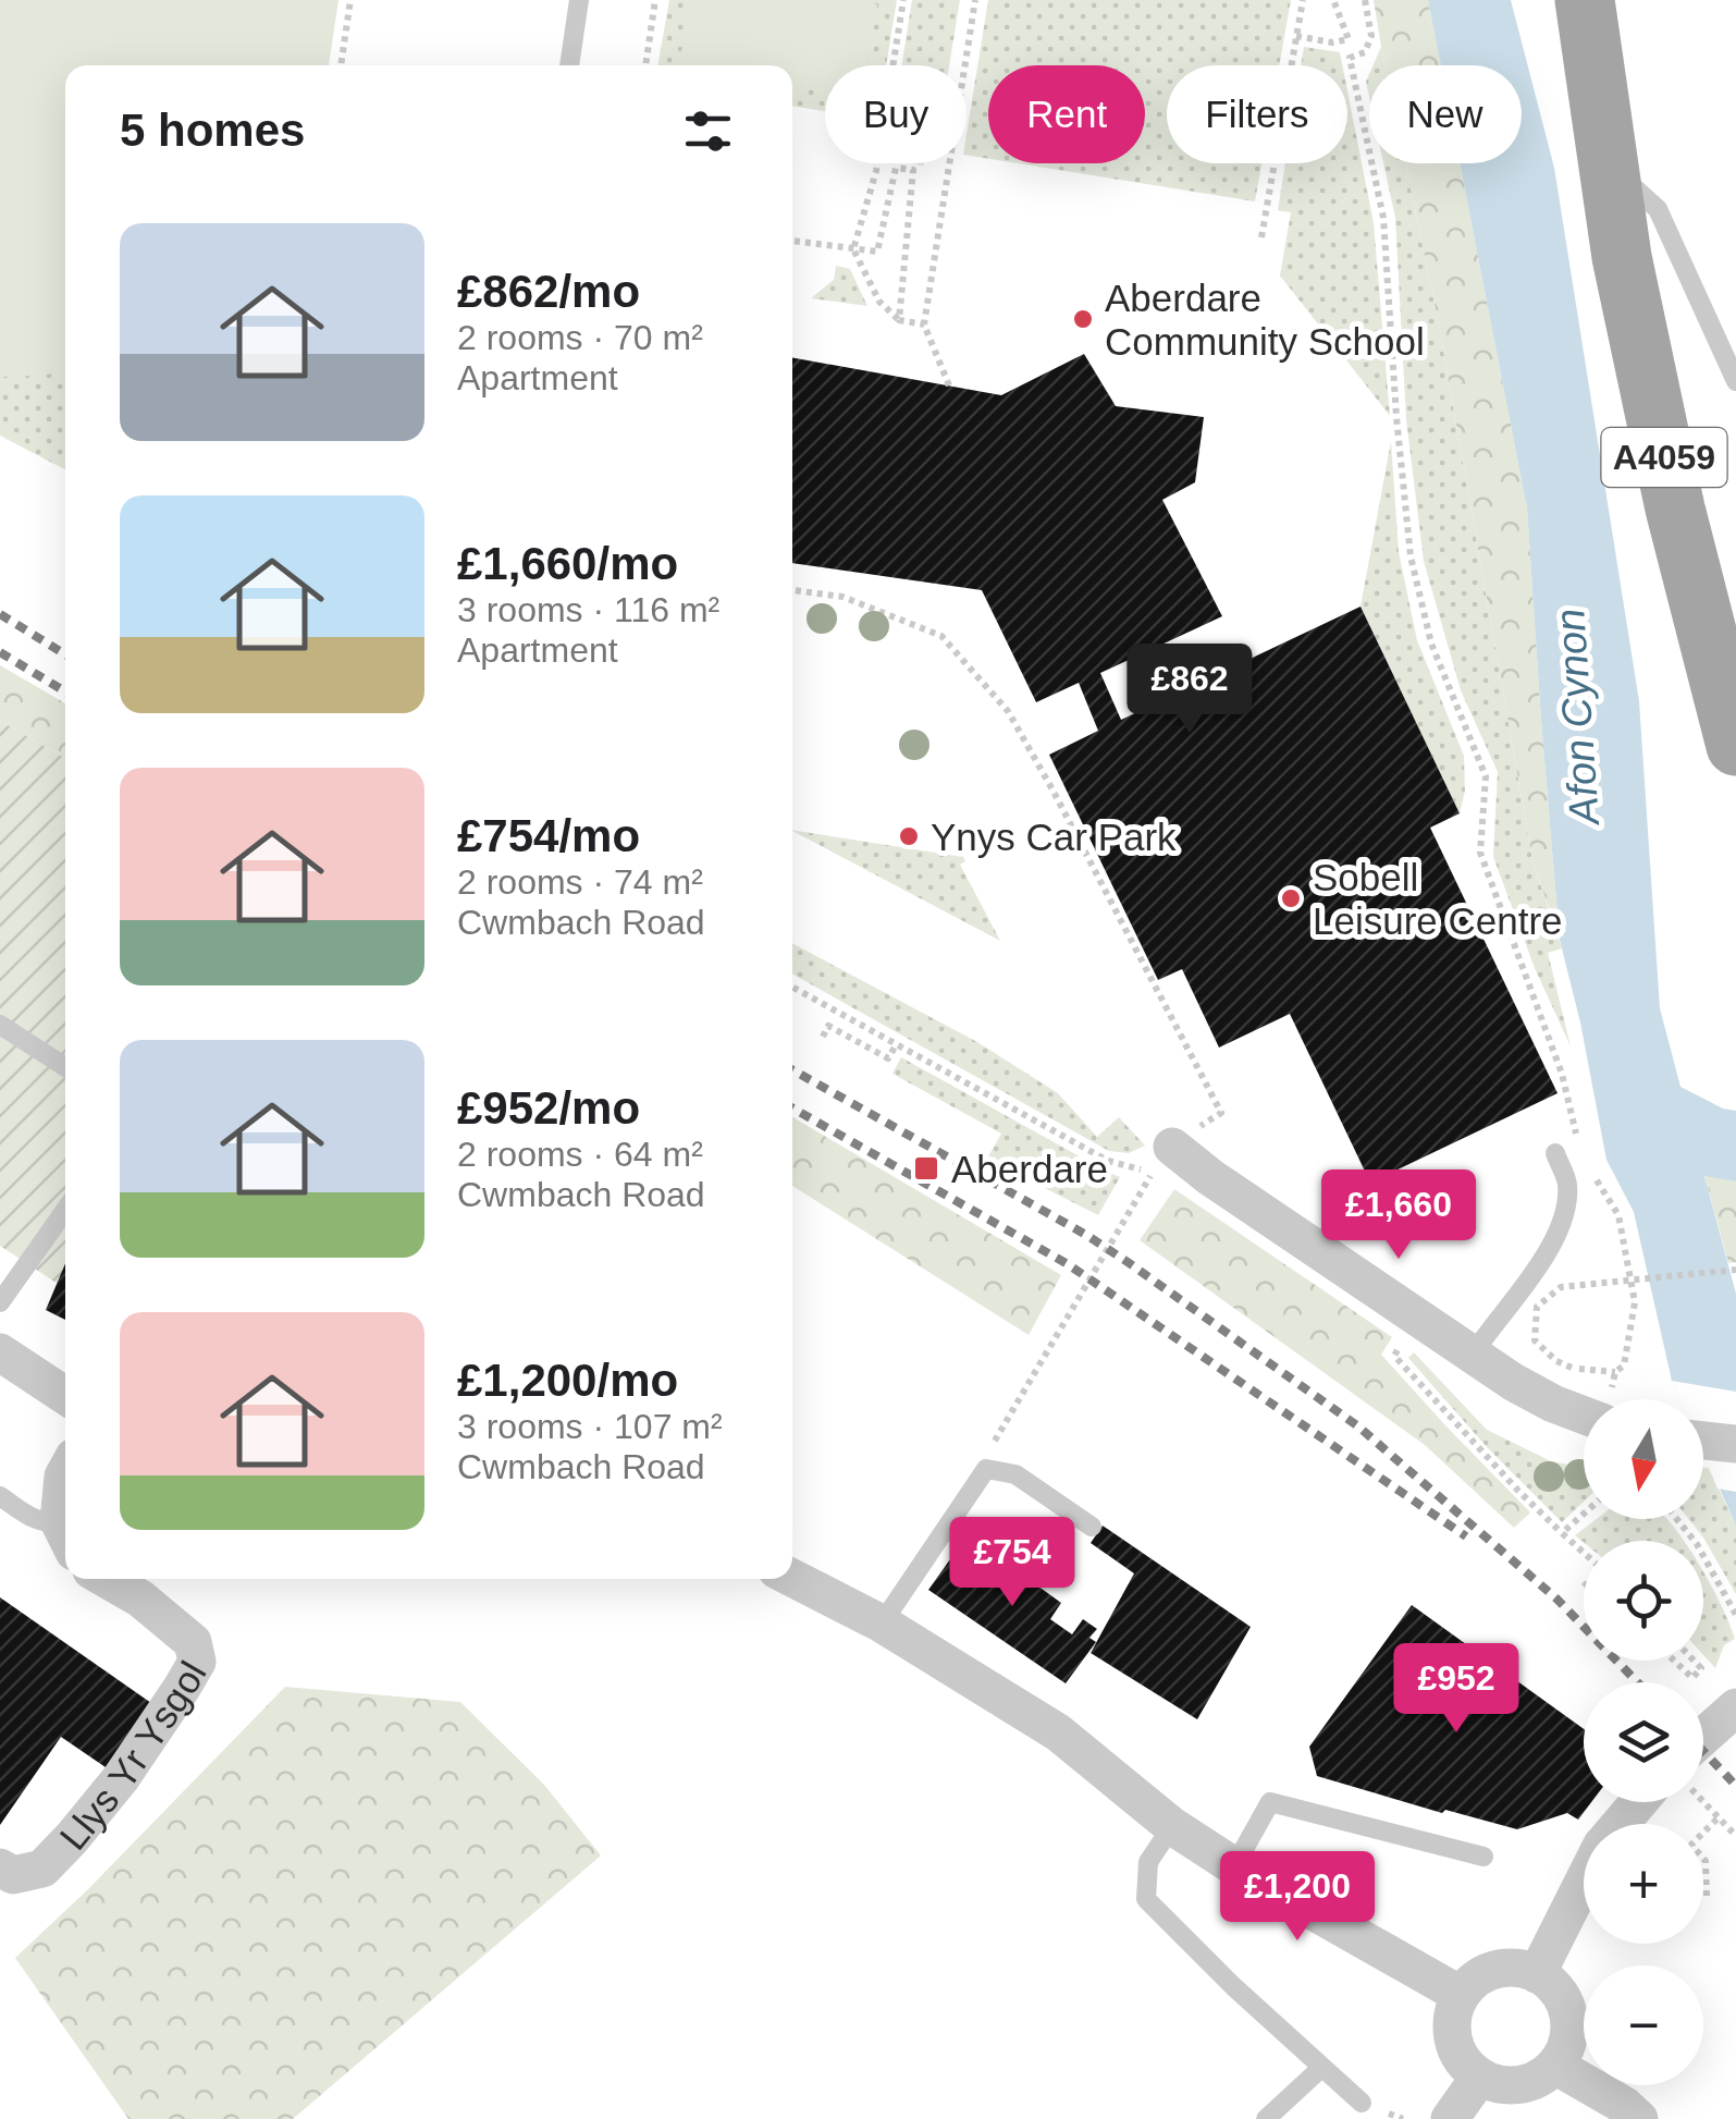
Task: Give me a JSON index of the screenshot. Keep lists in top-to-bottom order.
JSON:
{
  "streets": {
    "main road": ["A4059"],
    "street": ["Llys Yr Ysgol"]
  },
  "water": ["Afon Cynon"],
  "places": {
    "other": ["Aberdare Community School", "Ynys Car Park", "Sobell Leisure Centre"],
    "transit": ["Aberdare"]
  },
  "north": "bottom",
  "page": {
    "chip": [
      "Buy",
      "Rent",
      "Filters",
      "New"
    ],
    "heading": "5 homes",
    "list": [
      {
        "name": "£862/mo",
        "note": "2 rooms · 70 m² · Apartment"
      },
      {
        "name": "£1,660/mo",
        "note": "3 rooms · 116 m² · Apartment"
      },
      {
        "name": "£754/mo",
        "note": "2 rooms · 74 m² · Cwmbach Road"
      },
      {
        "name": "£952/mo",
        "note": "2 rooms · 64 m² · Cwmbach Road"
      },
      {
        "name": "£1,200/mo",
        "note": "3 rooms · 107 m² · Cwmbach Road"
      }
    ],
    "price": [
      "£862",
      "£1,660",
      "£754",
      "£952",
      "£1,200"
    ],
    "map_buttons": ["+", "−"]
  }
}
